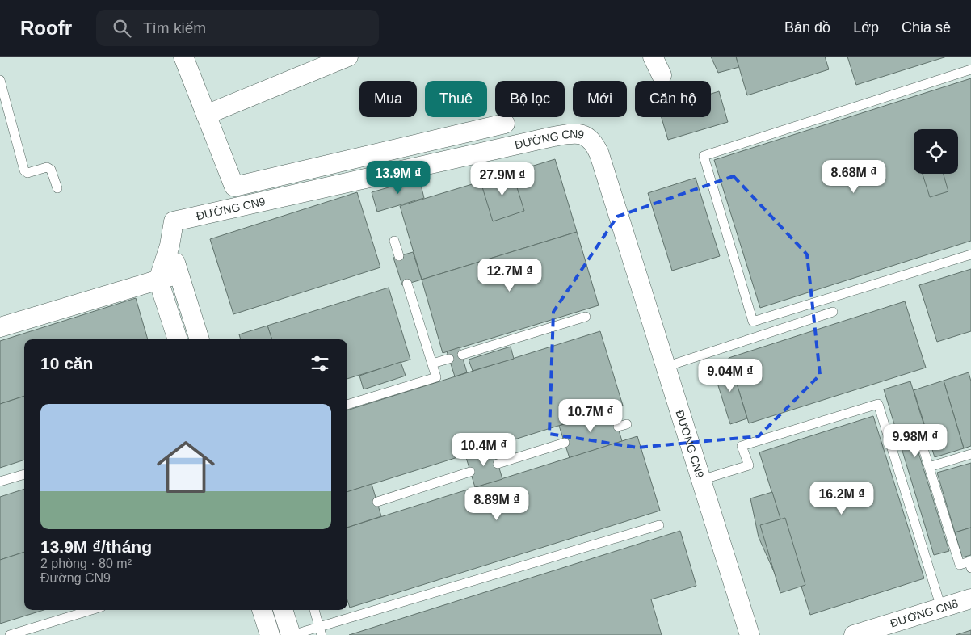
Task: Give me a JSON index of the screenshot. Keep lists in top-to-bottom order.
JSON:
{
  "streets": {
    "street": ["ĐƯỜNG CN9", "ĐƯỜNG CN8"]
  },
  "page": {
    "header": "Roofr",
    "search": "Tìm kiếm",
    "nav": ["Bản đồ", "Lớp", "Chia sẻ"],
    "chip": [
      "Mua",
      "Thuê",
      "Bộ lọc",
      "Mới",
      "Căn hộ"
    ],
    "price": [
      "8.68M ₫",
      "13.9M ₫",
      "27.9M ₫",
      "12.7M ₫",
      "9.04M ₫",
      "10.7M ₫",
      "9.98M ₫",
      "10.4M ₫",
      "16.2M ₫",
      "8.89M ₫"
    ],
    "heading": "10 căn",
    "list": [
      {
        "name": "13.9M ₫/tháng",
        "note": "2 phòng · 80 m² · Đường CN9"
      }
    ]
  }
}
